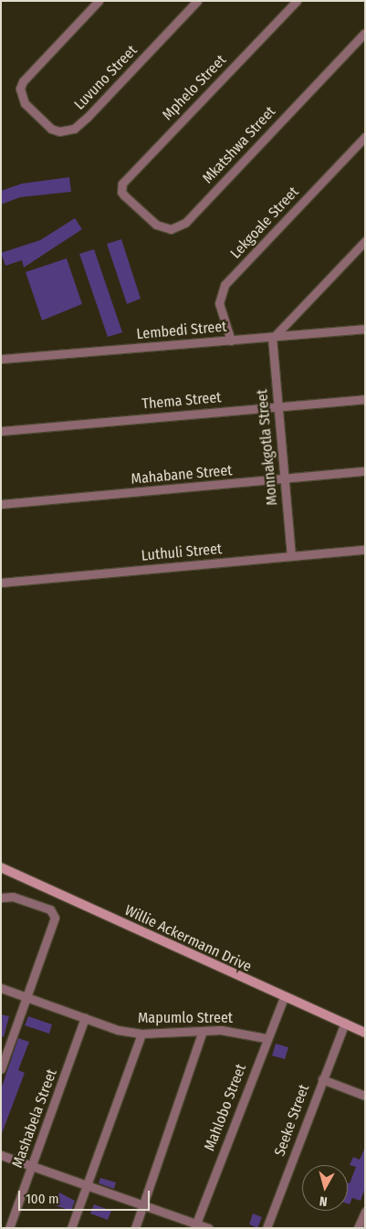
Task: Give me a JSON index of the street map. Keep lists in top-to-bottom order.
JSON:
{
  "streets": {
    "street": [
      "Luvuno Street",
      "Mphelo Street",
      "Mkatshwa Street",
      "Lekgoale Street",
      "Lembedi Street",
      "Thema Street",
      "Monnakgotla Street",
      "Mahabane Street",
      "Luthuli Street",
      "Willie Ackermann Drive",
      "Mapumlo Street",
      "Mahlobo Street",
      "Mashabela Street",
      "Seeke Street"
    ]
  },
  "crossings": [
    ["Mphelo Street", "Mkatshwa Street"],
    ["Lekgoale Street", "Lembedi Street"],
    ["Lembedi Street", "Monnakgotla Street"],
    ["Thema Street", "Monnakgotla Street"],
    ["Monnakgotla Street", "Mahabane Street"],
    ["Monnakgotla Street", "Luthuli Street"],
    ["Willie Ackermann Drive", "Mahlobo Street"],
    ["Willie Ackermann Drive", "Seeke Street"],
    ["Mapumlo Street", "Mahlobo Street"],
    ["Mapumlo Street", "Mashabela Street"]
  ],
  "scale_bar": "100 m",
  "north": "bottom"
}
